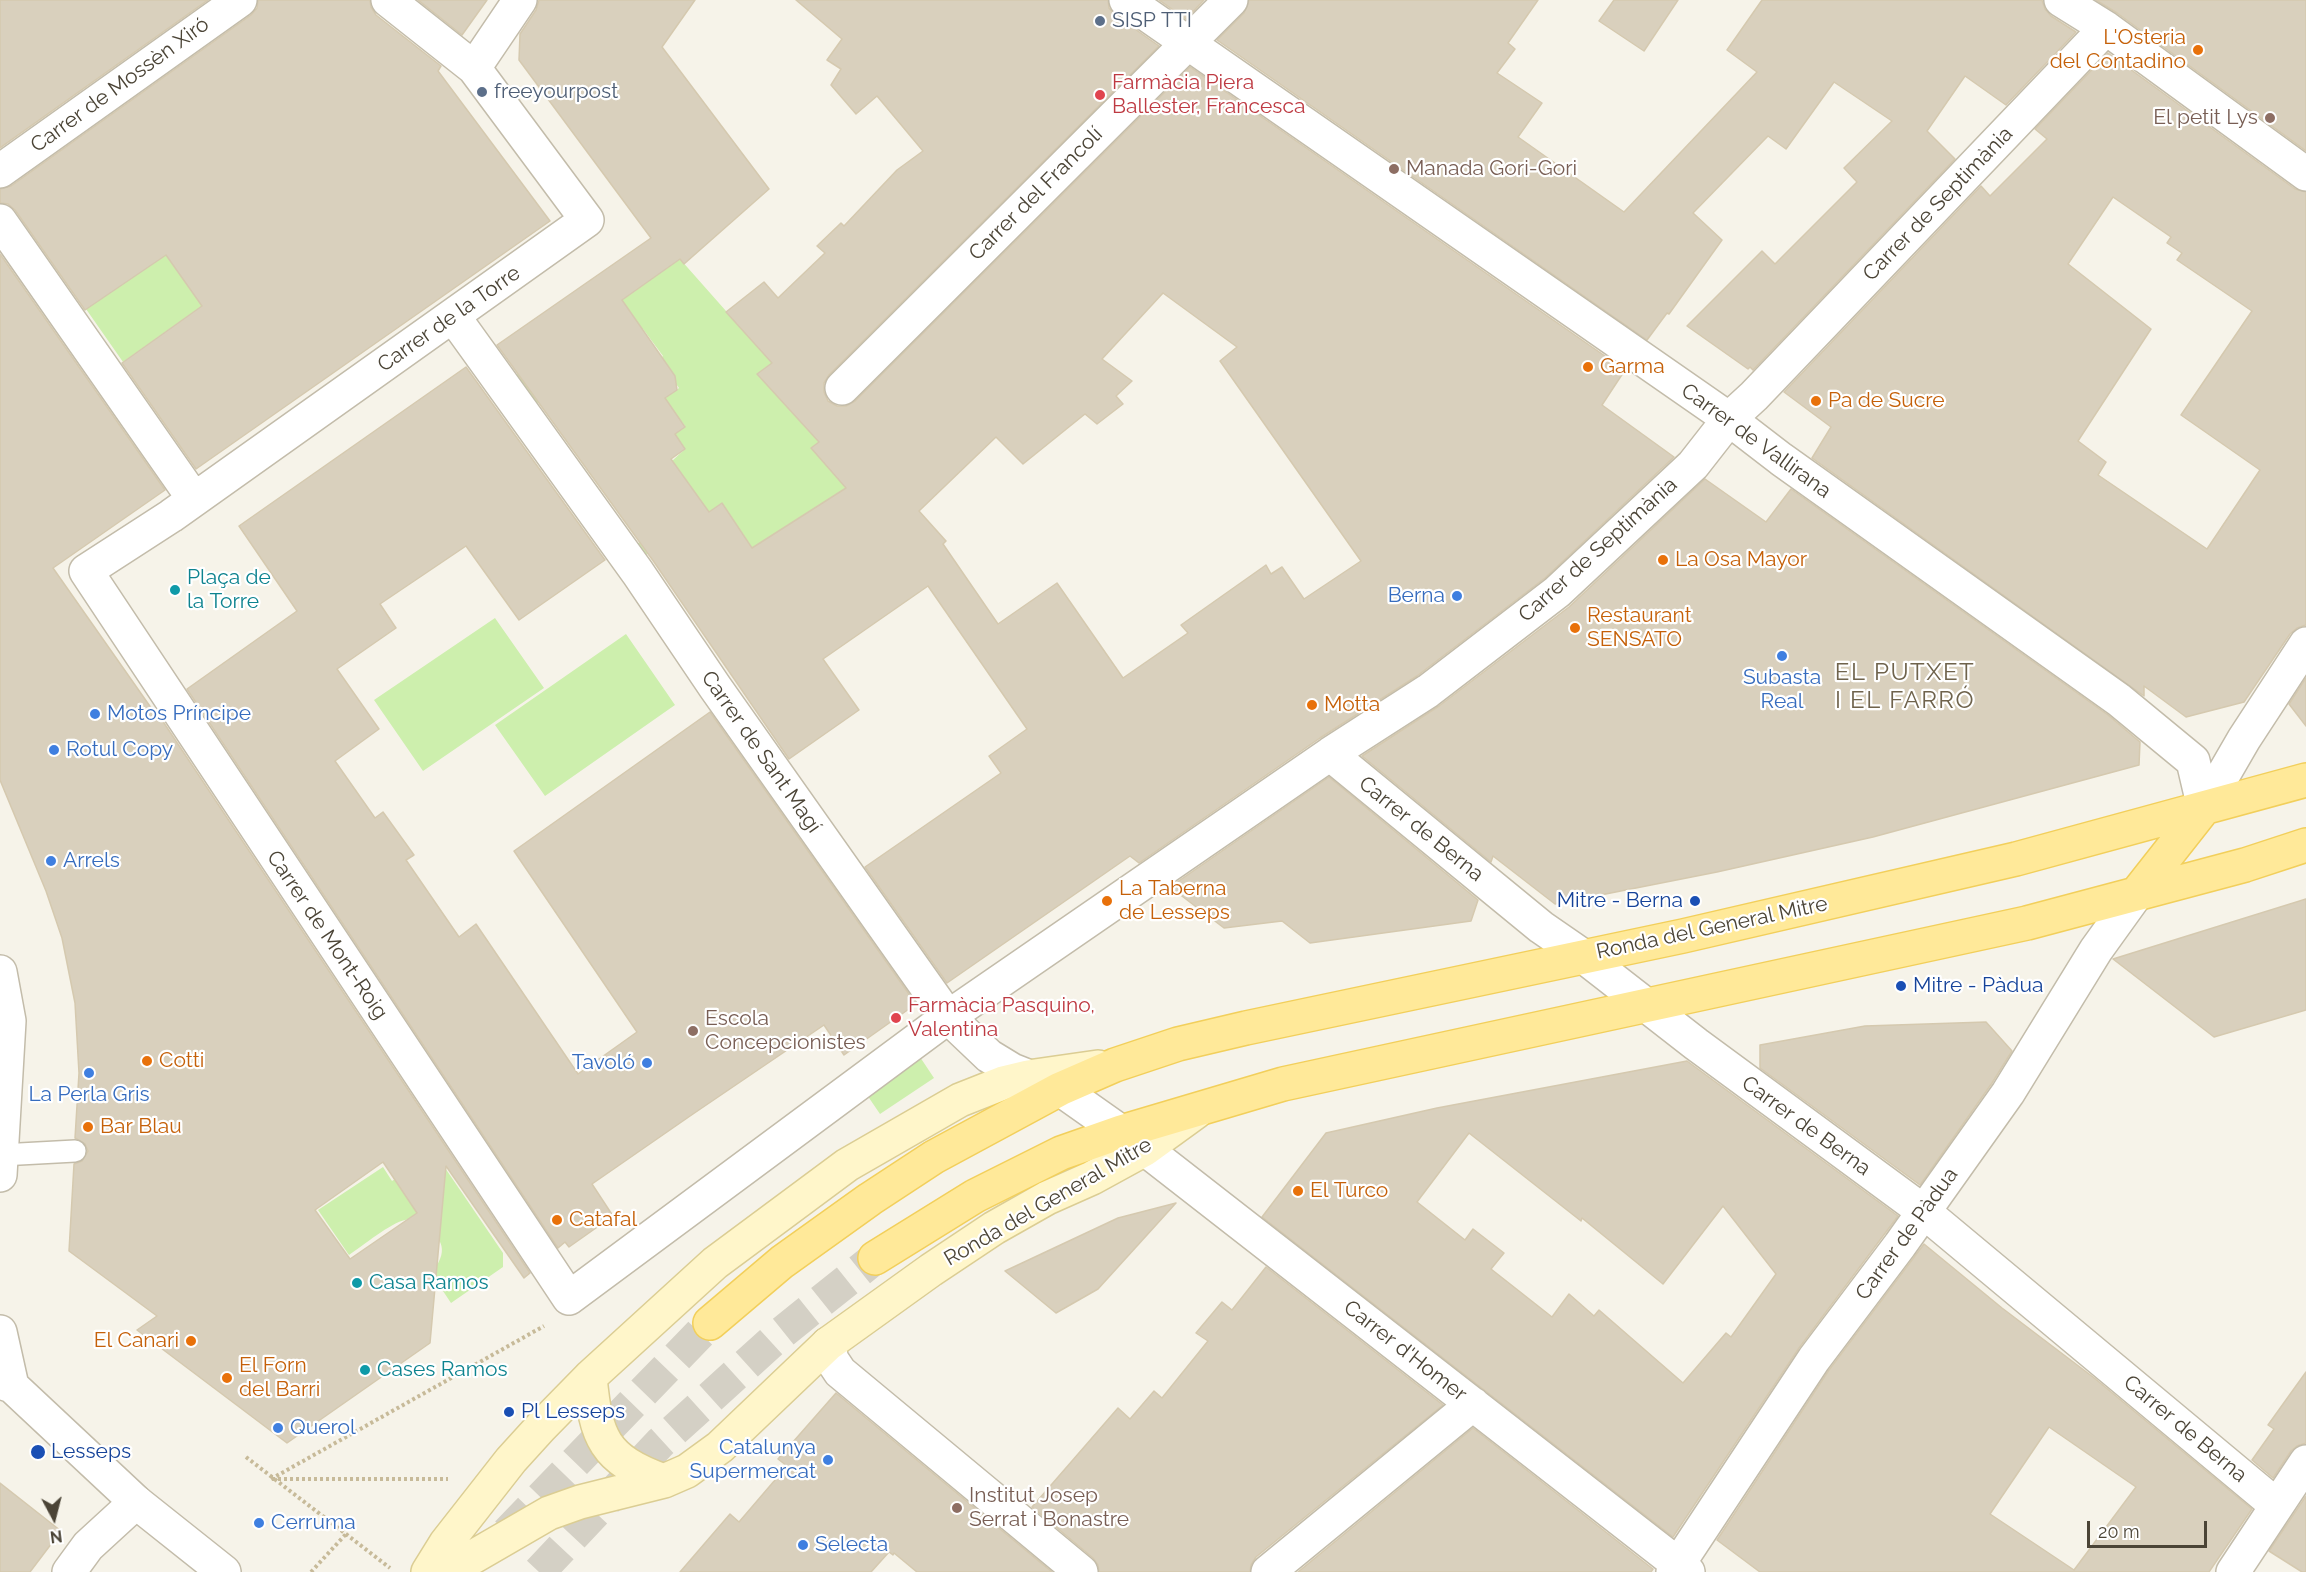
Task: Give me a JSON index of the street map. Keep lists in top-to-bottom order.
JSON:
{
  "streets": {
    "main road": ["Ronda del General Mitre"],
    "street": [
      "Carrer de Mossèn Xiró",
      "Carrer del Francolí",
      "Carrer de Septimània",
      "Carrer de la Torre",
      "Carrer de Vallirana",
      "Carrer de Sant Magí",
      "Carrer de Berna",
      "Carrer de Mont-Roig",
      "Carrer de Pàdua",
      "Carrer d'Homer"
    ]
  },
  "crossings": [
    ["Carrer del Francolí", "Carrer de Vallirana"],
    ["Carrer de Septimània", "Carrer de Vallirana"],
    ["Carrer de Septimània", "Carrer de Sant Magí"],
    ["Carrer de Septimània", "Carrer de Berna"],
    ["Carrer de la Torre", "Carrer de Sant Magí"],
    ["Carrer de la Torre", "Carrer de Mont-Roig"],
    ["Carrer de Vallirana", "Ronda del General Mitre"],
    ["Carrer de Sant Magí", "Ronda del General Mitre"],
    ["Carrer de Sant Magí", "Carrer d'Homer"],
    ["Carrer de Berna", "Ronda del General Mitre"],
    ["Carrer de Berna", "Carrer de Pàdua"],
    ["Ronda del General Mitre", "Carrer de Pàdua"],
    ["Ronda del General Mitre", "Carrer d'Homer"],
    ["Carrer de Pàdua", "Carrer d'Homer"]
  ],
  "districts": ["EL PUTXET I EL FARRÓ"],
  "places": [
    "SISP TTI",
    "L'Osteria del Contadino",
    "freeyourpost",
    "Farmàcia Piera Ballester, Francesca",
    "El petit Lys",
    "Manada Gori-Gori",
    "Garma",
    "Pa de Sucre",
    "La Osa Mayor",
    "Plaça de la Torre",
    "Berna",
    "Restaurant SENSATO",
    "Subasta Real",
    "Motta",
    "Motos Príncipe",
    "Rotul Copy",
    "Arrels",
    "La Taberna de Lesseps",
    "Mitre - Berna",
    "Mitre - Pàdua",
    "Farmàcia Pasquino, Valentina",
    "Escola Concepcionistes",
    "Cotti",
    "Tavoló",
    "La Perla Gris",
    "Bar Blau",
    "El Turco",
    "Catafal",
    "Casa Ramos",
    "El Canari",
    "Cases Ramos",
    "El Forn del Barri",
    "Pl Lesseps",
    "Querol",
    "Lesseps",
    "Catalunya Supermercat",
    "Institut Josep Serrat i Bonastre",
    "Cerruma",
    "Selecta"
  ],
  "scale_bar": "20 m",
  "north": "bottom"
}
